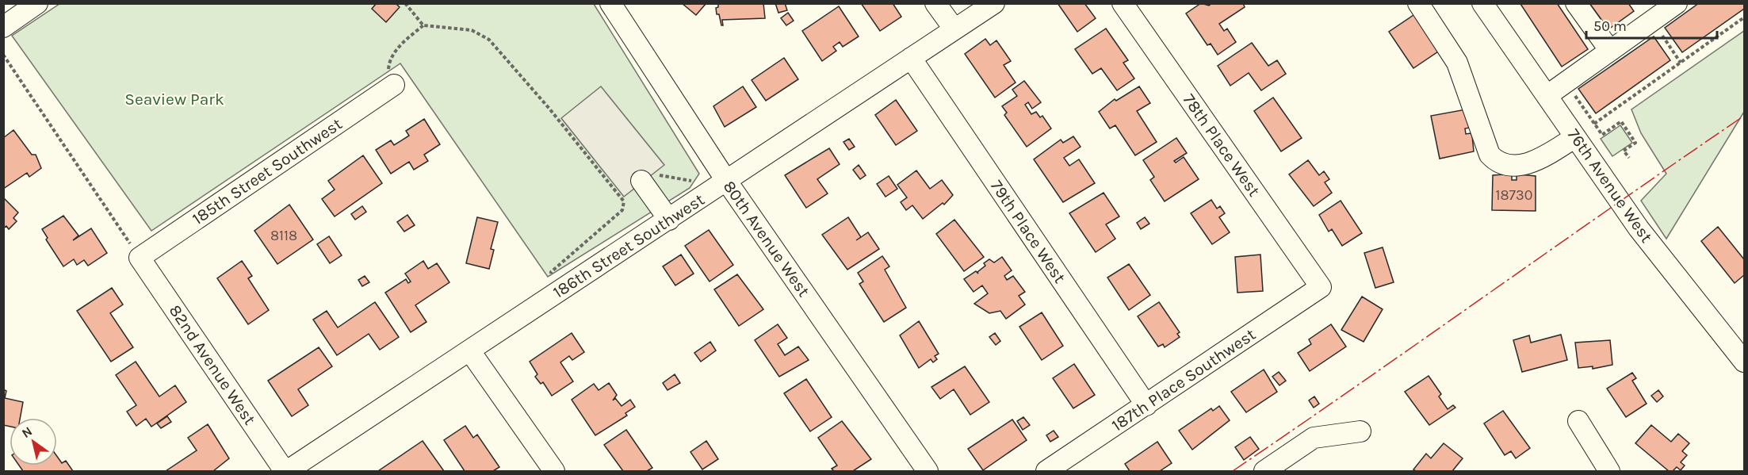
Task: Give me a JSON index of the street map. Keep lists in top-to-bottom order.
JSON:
{
  "streets": {
    "street": [
      "78th Place West",
      "185th Street Southwest",
      "76th Avenue West",
      "79th Place West",
      "80th Avenue West",
      "186th Street Southwest",
      "82nd Avenue West",
      "187th Place Southwest"
    ]
  },
  "crossings": [
    ["78th Place West", "187th Place Southwest"],
    ["185th Street Southwest", "82nd Avenue West"],
    ["79th Place West", "186th Street Southwest"],
    ["79th Place West", "187th Place Southwest"],
    ["80th Avenue West", "186th Street Southwest"],
    ["186th Street Southwest", "82nd Avenue West"]
  ],
  "parks": ["Seaview Park"],
  "house_numbers": ["18730", "8118"],
  "scale_bar": "50 m",
  "north": "top left"
}
